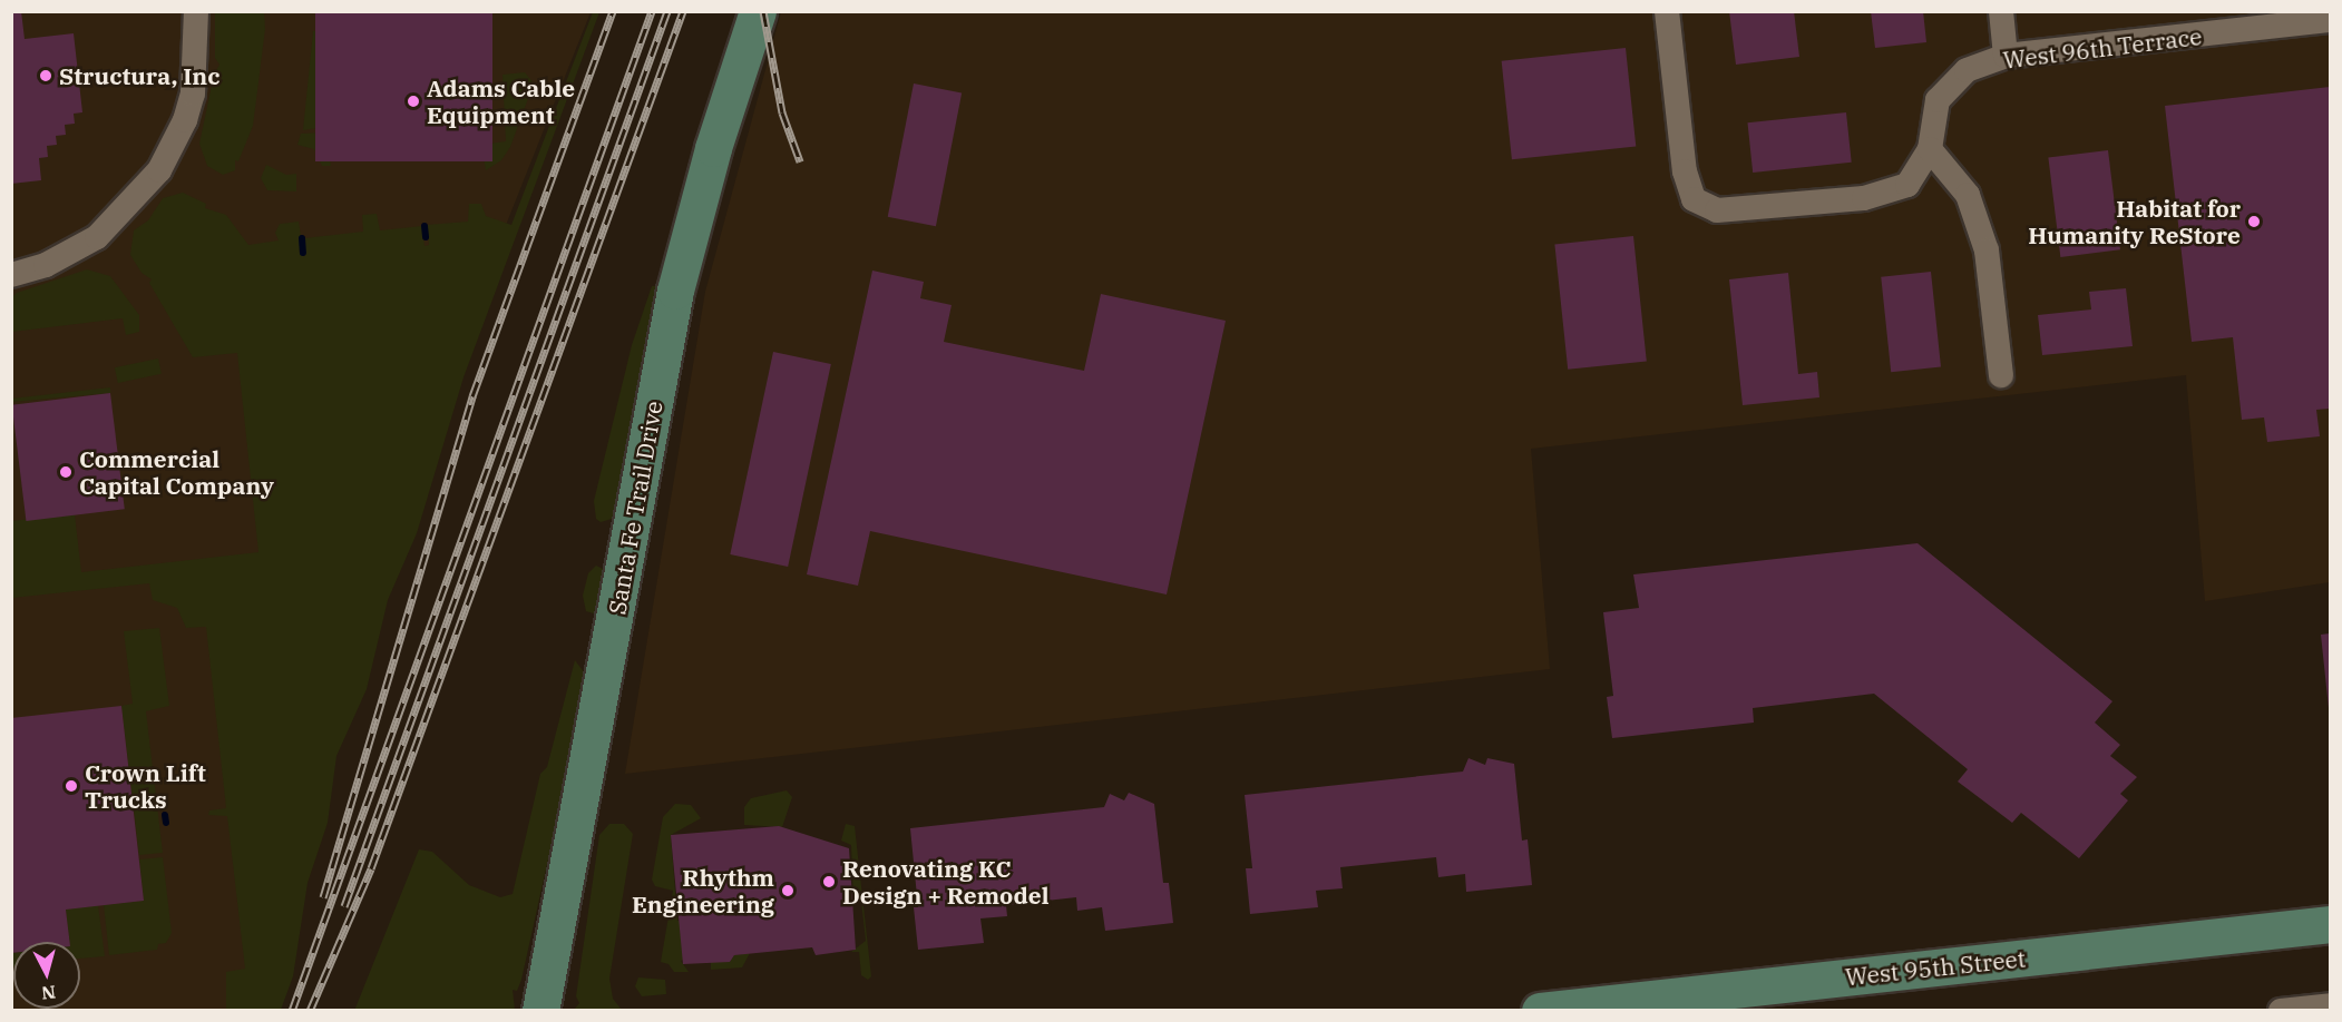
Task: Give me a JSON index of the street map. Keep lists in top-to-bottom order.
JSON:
{
  "streets": {
    "main road": ["Santa Fe Trail Drive", "West 95th Street"],
    "street": ["West 96th Terrace"]
  },
  "places": [
    "Structura, Inc",
    "Adams Cable Equipment",
    "Habitat for Humanity ReStore",
    "Commercial Capital Company",
    "Crown Lift Trucks",
    "Renovating KC Design + Remodel",
    "Rhythm Engineering"
  ],
  "north": "bottom"
}
